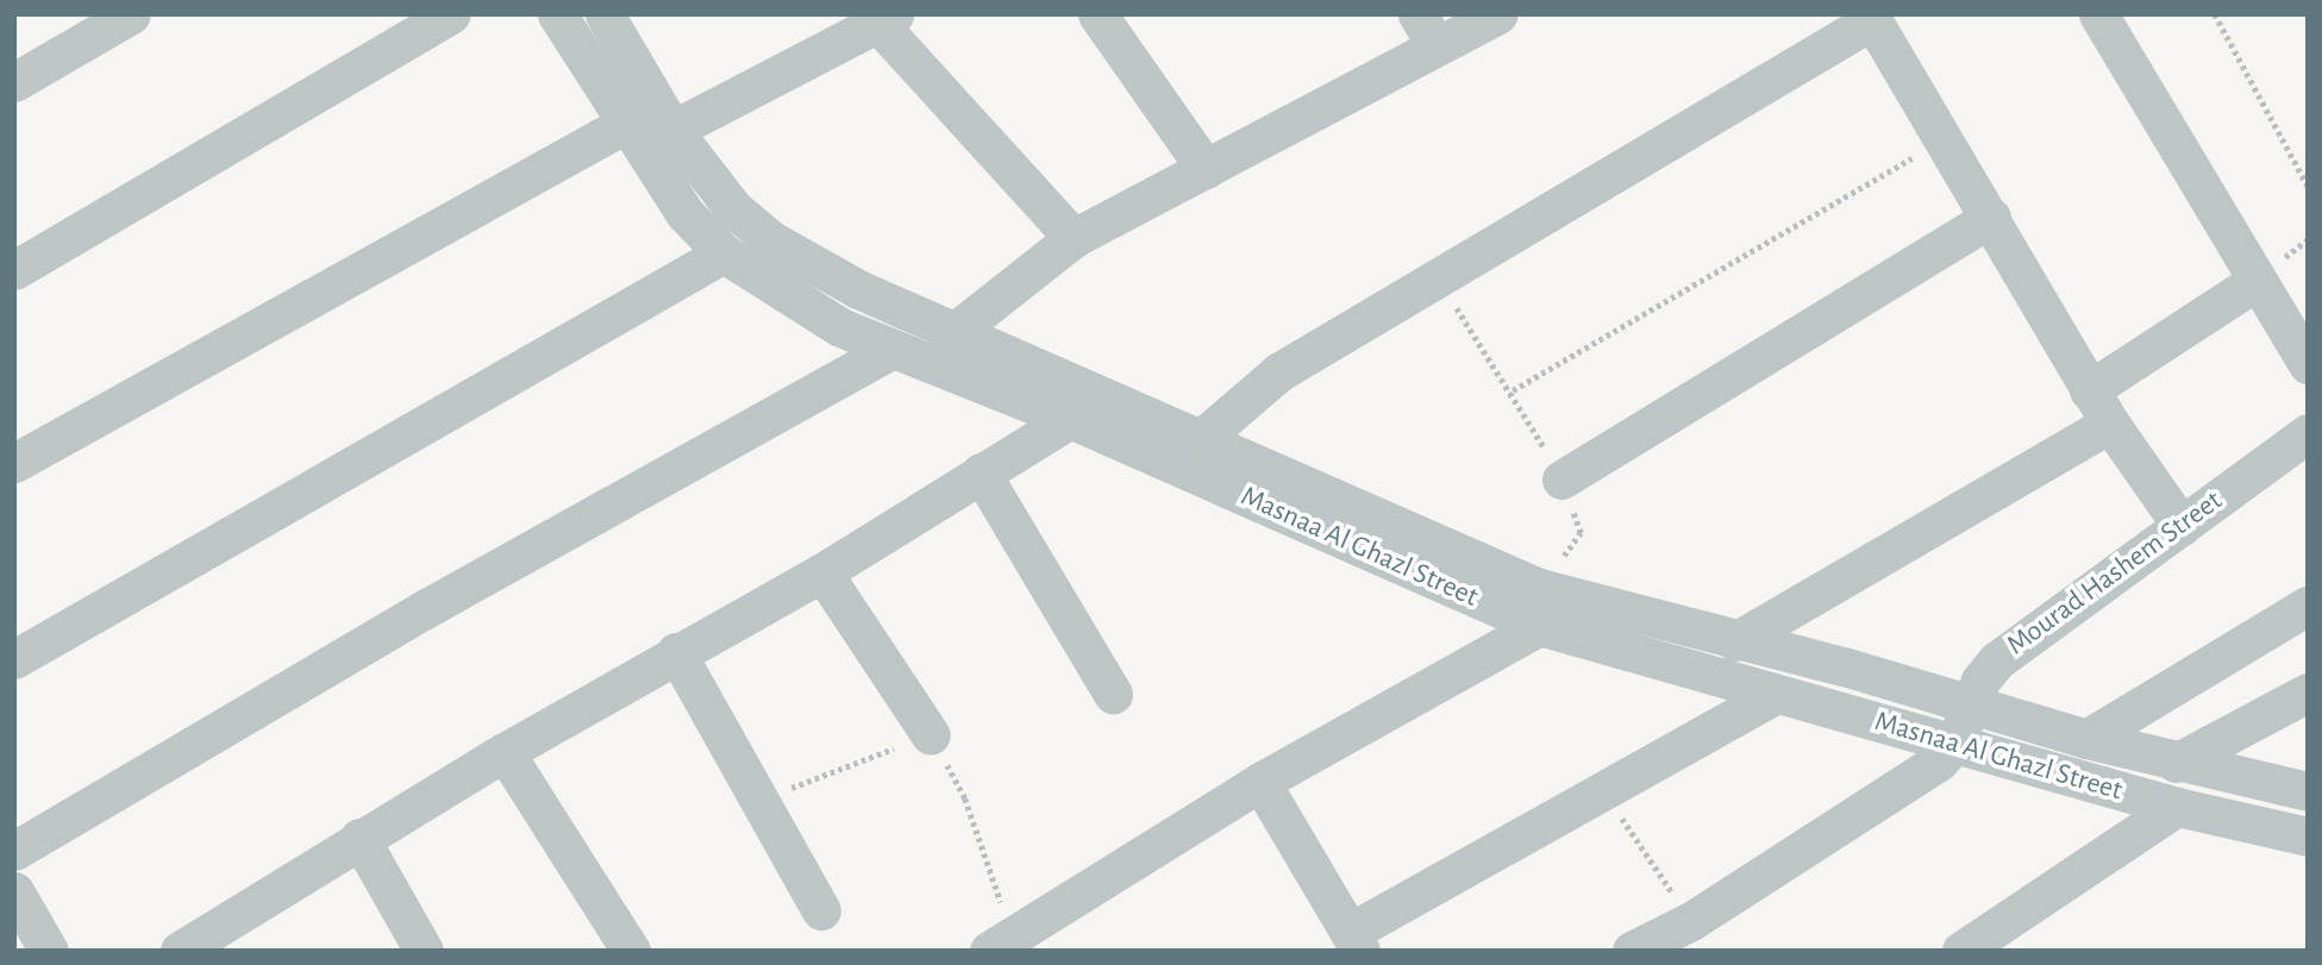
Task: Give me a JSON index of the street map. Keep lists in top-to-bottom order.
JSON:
{
  "streets": {
    "street": ["Masnaa Al Ghazl Street", "Mourad Hashem Street"]
  },
  "crossings": [
    ["Masnaa Al Ghazl Street", "Mourad Hashem Street"]
  ]
}
